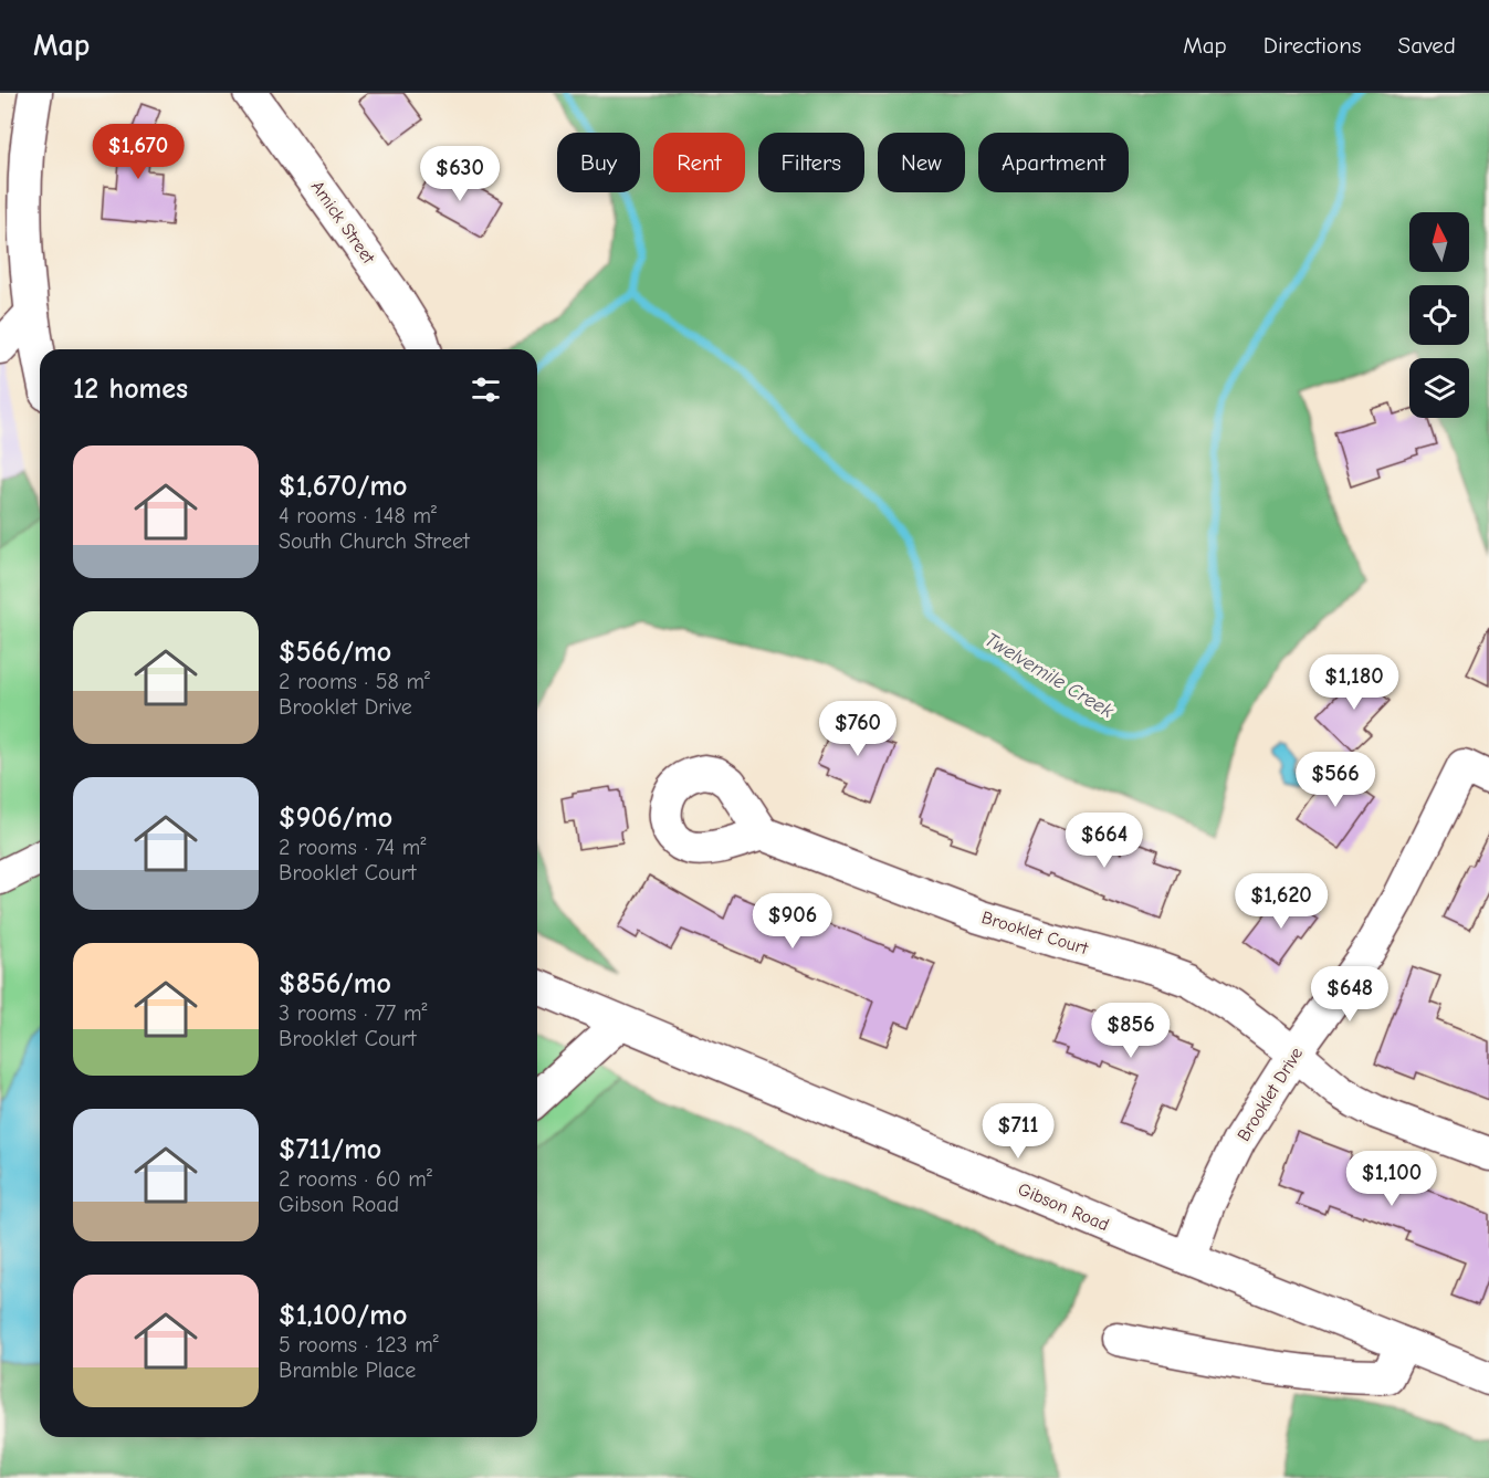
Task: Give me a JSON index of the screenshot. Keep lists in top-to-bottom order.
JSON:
{
  "streets": {
    "street": [
      "Amick Street",
      "Brooklet Court",
      "Brooklet Drive",
      "Gibson Road"
    ]
  },
  "crossings": [
    ["Brooklet Court", "Brooklet Drive"],
    ["Brooklet Drive", "Gibson Road"]
  ],
  "water": ["Twelvemile Creek"],
  "north": "top",
  "page": {
    "header": "Map",
    "nav": ["Map", "Directions", "Saved"],
    "price": [
      "$1,670",
      "$630",
      "$1,180",
      "$760",
      "$566",
      "$664",
      "$1,620",
      "$906",
      "$648",
      "$856",
      "$711",
      "$1,100"
    ],
    "chip": [
      "Buy",
      "Rent",
      "Filters",
      "New",
      "Apartment"
    ],
    "heading": "12 homes",
    "list": [
      {
        "name": "$1,670/mo",
        "note": "4 rooms · 148 m² · South Church Street"
      },
      {
        "name": "$566/mo",
        "note": "2 rooms · 58 m² · Brooklet Drive"
      },
      {
        "name": "$906/mo",
        "note": "2 rooms · 74 m² · Brooklet Court"
      },
      {
        "name": "$856/mo",
        "note": "3 rooms · 77 m² · Brooklet Court"
      },
      {
        "name": "$711/mo",
        "note": "2 rooms · 60 m² · Gibson Road"
      },
      {
        "name": "$1,100/mo",
        "note": "5 rooms · 123 m² · Bramble Place"
      }
    ]
  }
}
